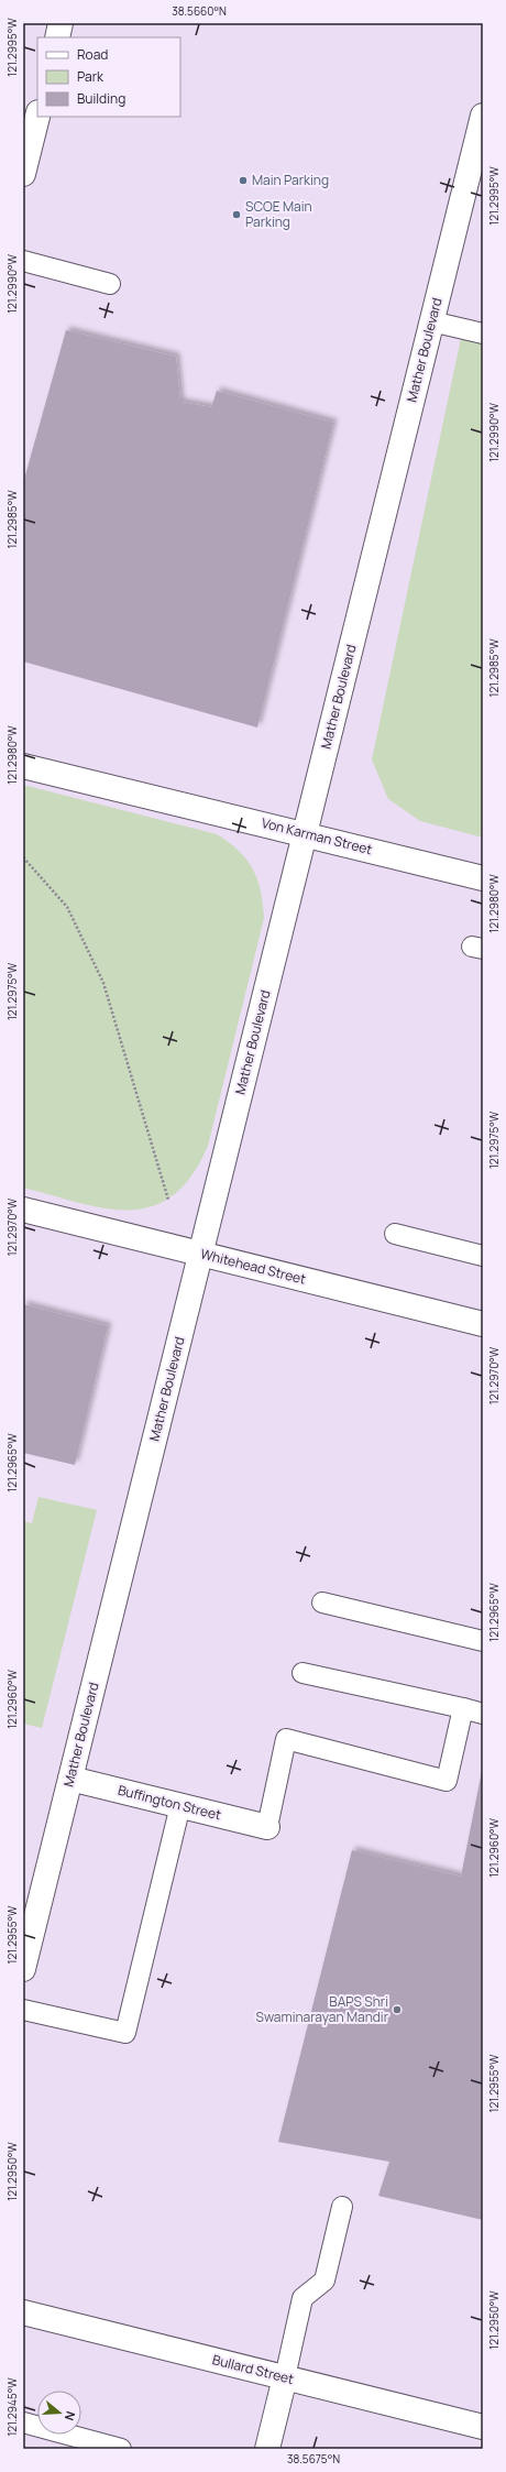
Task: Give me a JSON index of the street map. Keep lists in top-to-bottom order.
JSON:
{
  "streets": {
    "street": [
      "Mather Boulevard",
      "Von Karman Street",
      "Whitehead Street",
      "Buffington Street",
      "Bullard Street"
    ]
  },
  "crossings": [
    ["Mather Boulevard", "Von Karman Street"],
    ["Mather Boulevard", "Whitehead Street"],
    ["Mather Boulevard", "Buffington Street"]
  ],
  "places": ["Main Parking", "SCOE Main Parking", "BAPS Shri Swaminarayan Mandir"],
  "legend": ["Road", "Park", "Building"],
  "north": "right",
  "coordinates": [
    "38.5660°N",
    "121.2995°W",
    "121.2990°W",
    "121.2985°W",
    "121.2980°W",
    "121.2975°W",
    "121.2970°W",
    "121.2965°W",
    "121.2960°W",
    "121.2955°W",
    "121.2950°W",
    "121.2945°W",
    "38.5675°N"
  ]
}
